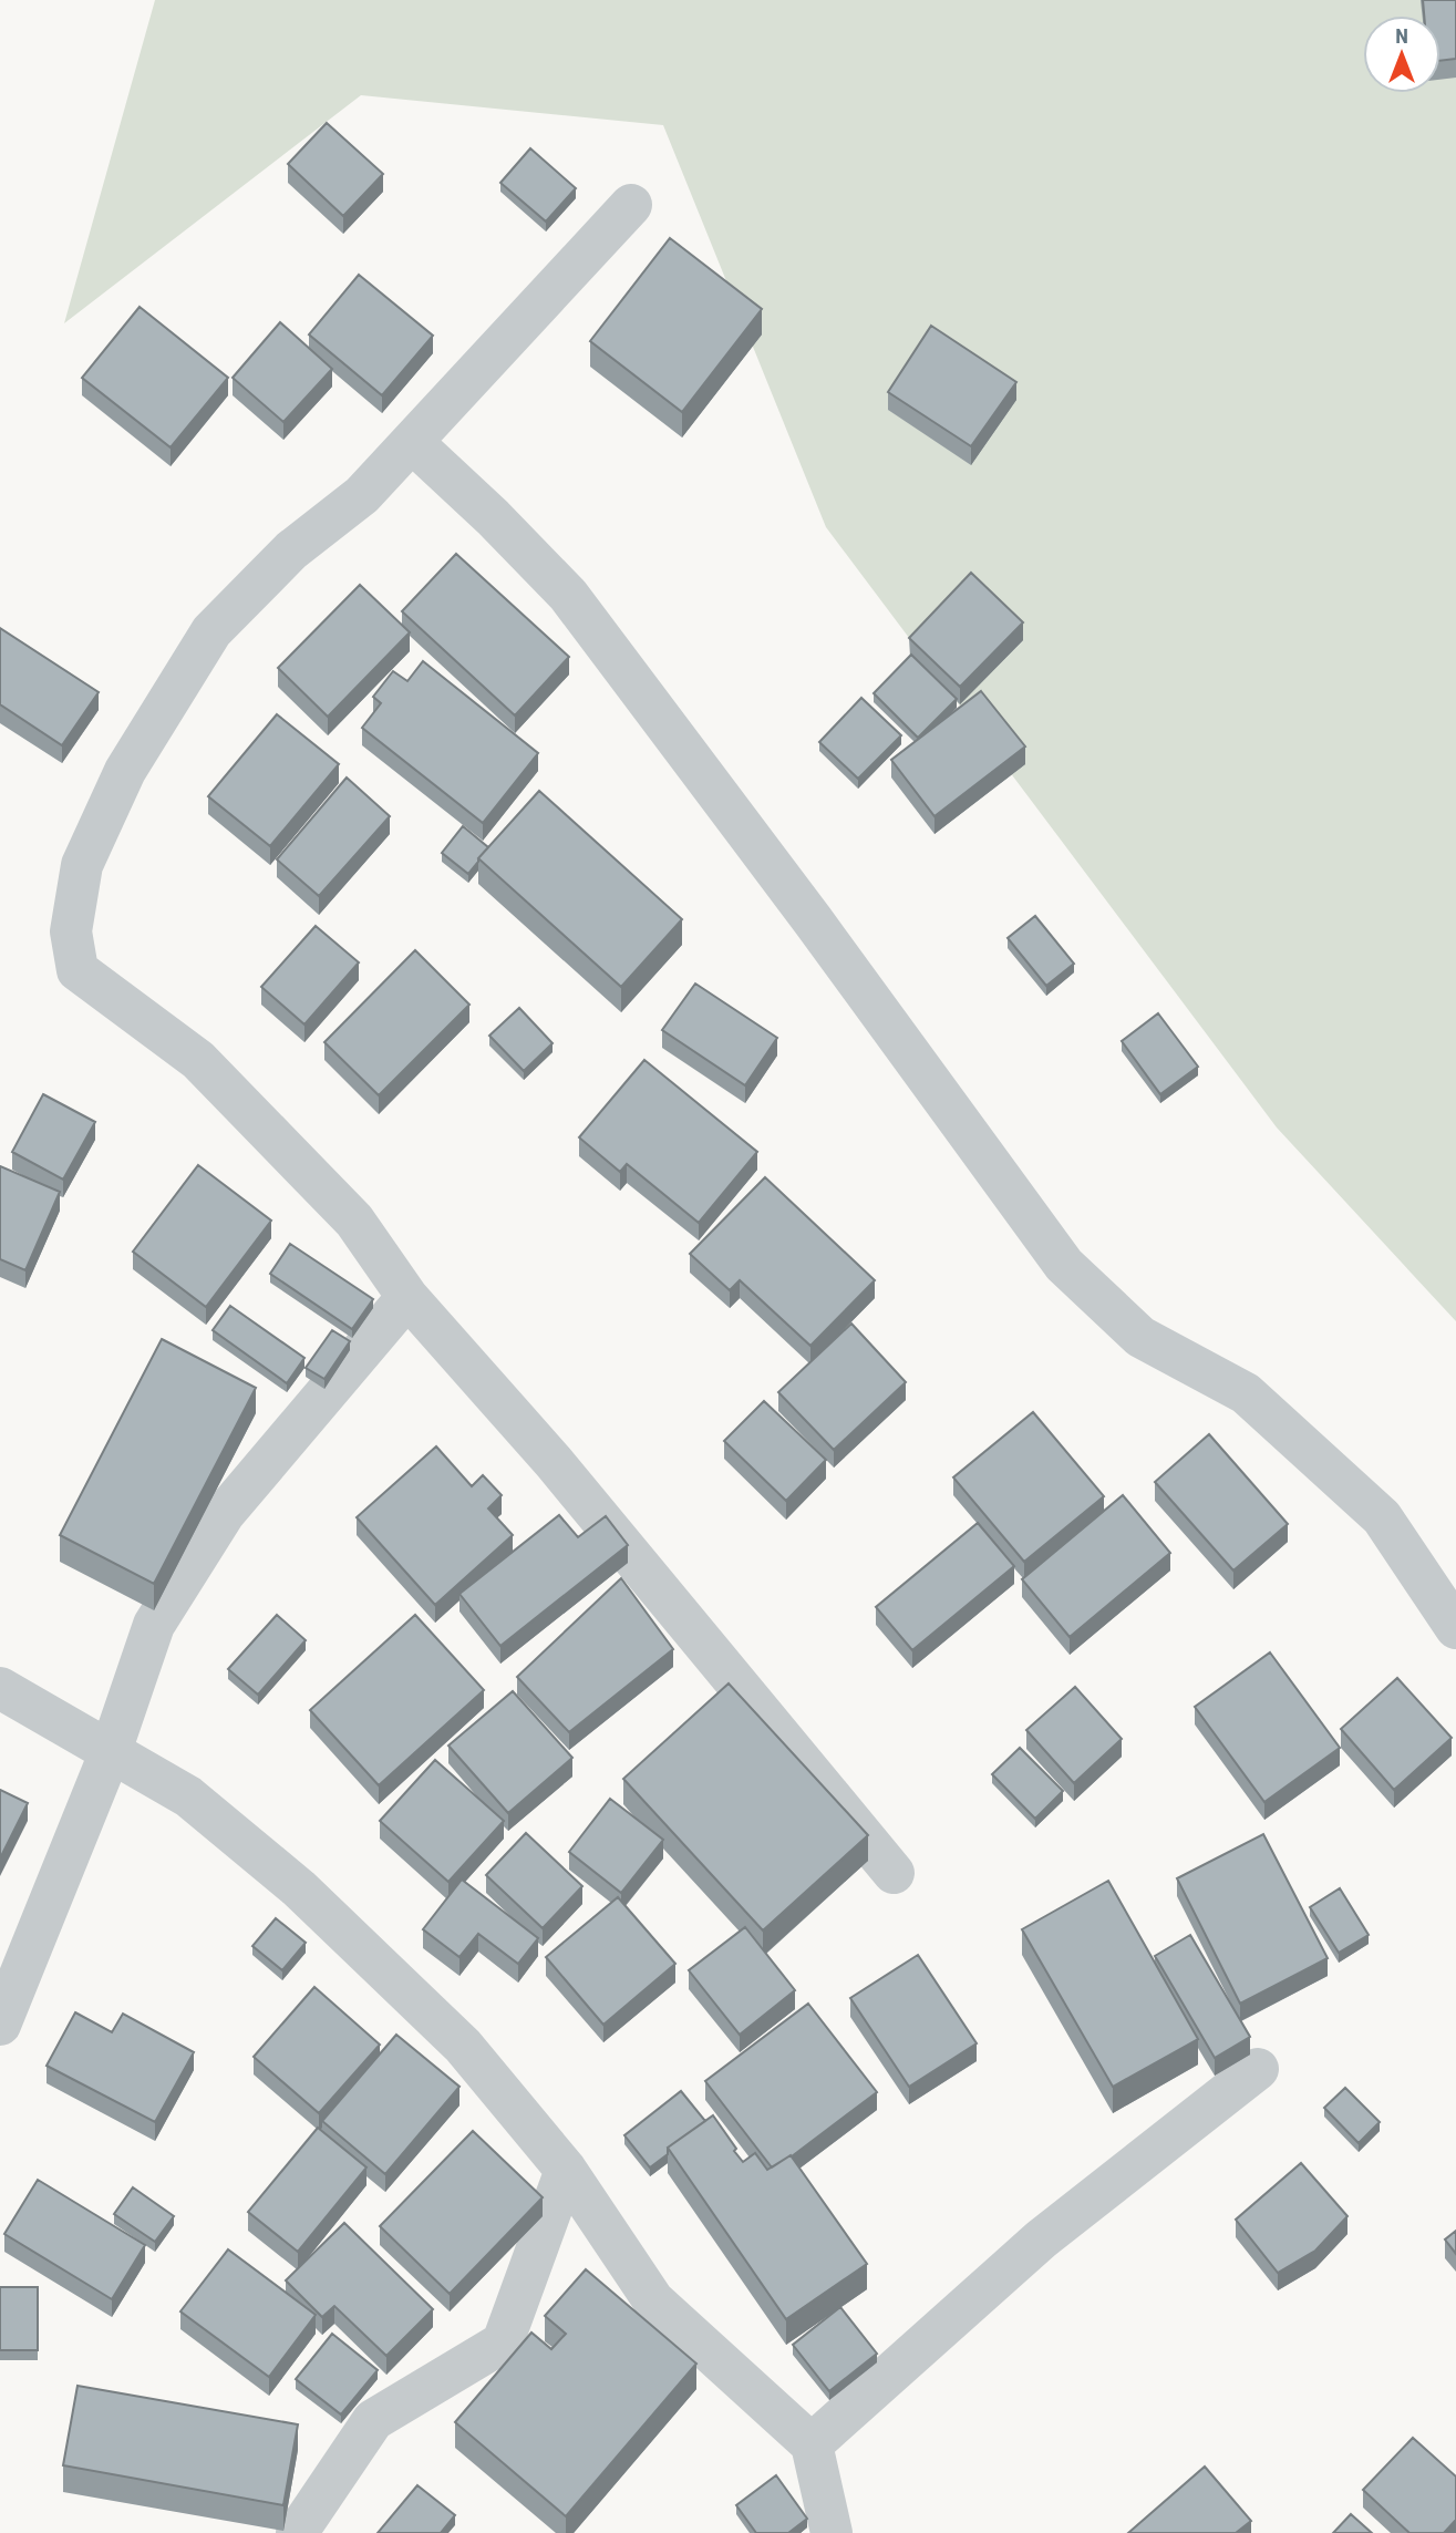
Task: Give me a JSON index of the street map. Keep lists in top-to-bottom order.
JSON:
{
  "north": "top"
}
